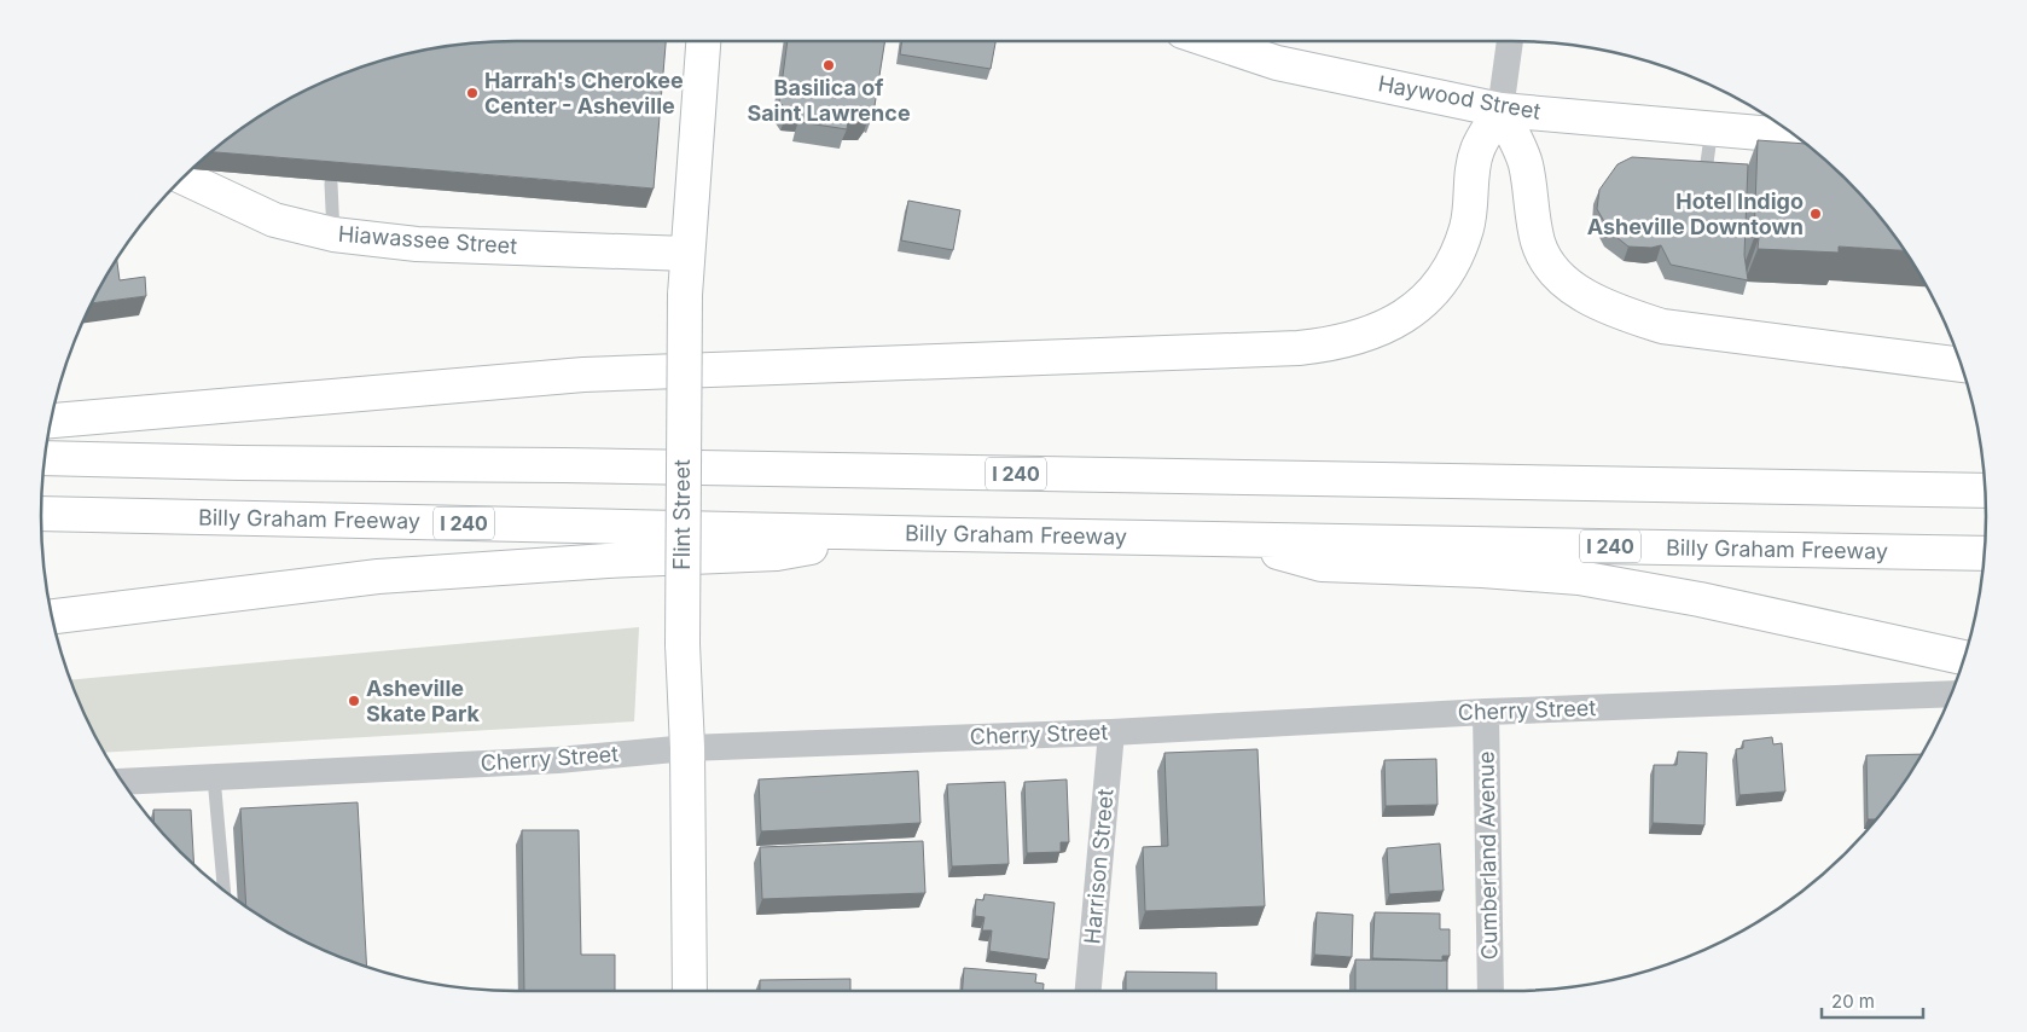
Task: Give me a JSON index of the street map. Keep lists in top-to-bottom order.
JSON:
{
  "streets": {
    "main road": [
      "Haywood Street",
      "Hiawassee Street",
      "I 240",
      "Flint Street",
      "Billy Graham Freeway"
    ],
    "street": ["Cherry Street", "Cumberland Avenue", "Harrison Street"]
  },
  "crossings": [
    ["Hiawassee Street", "Flint Street"],
    ["Flint Street", "Cherry Street"],
    ["Cherry Street", "Cumberland Avenue"],
    ["Cherry Street", "Harrison Street"]
  ],
  "places": [
    "Basilica of Saint Lawrence",
    "Harrah's Cherokee Center - Asheville",
    "Hotel Indigo Asheville Downtown",
    "Asheville Skate Park"
  ],
  "scale_bar": "20 m"
}
